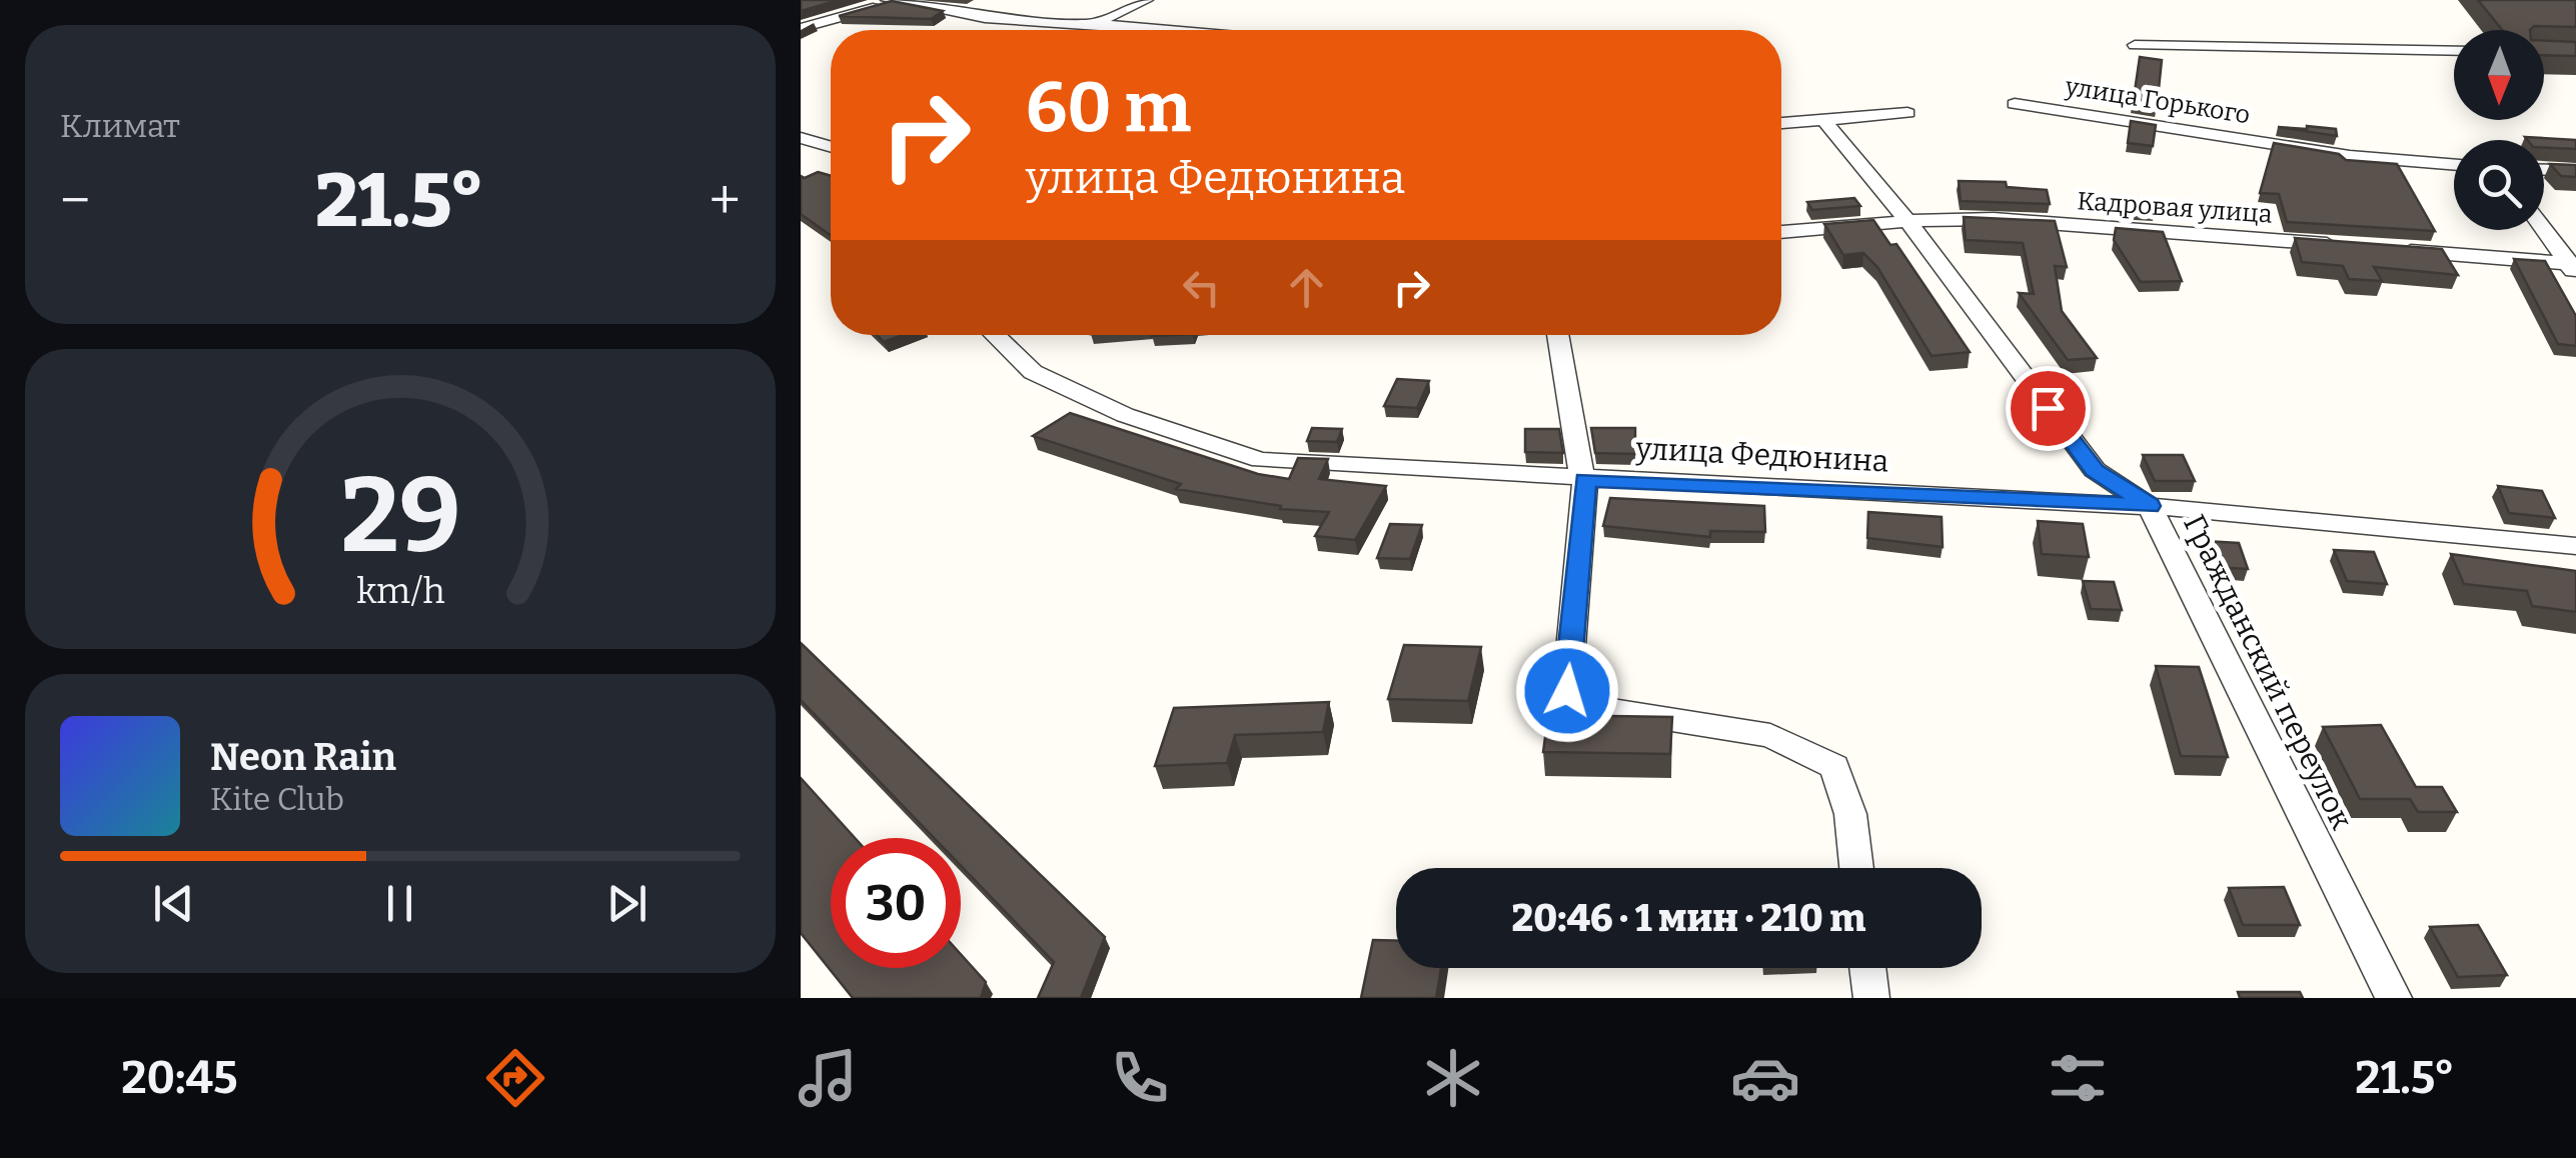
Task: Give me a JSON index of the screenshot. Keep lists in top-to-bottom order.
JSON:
{
  "streets": {
    "street": [
      "улица Горького",
      "Кадровая улица",
      "улица Федюнина",
      "Гражданский переулок"
    ]
  },
  "crossings": [
    ["Кадровая улица", "Гражданский переулок"],
    ["улица Федюнина", "Гражданский переулок"]
  ],
  "north": "bottom",
  "page": {
    "tile": "Климат",
    "turn": ["60 m", "улица Федюнина"],
    "heat": ["−", "21.5°", "+"],
    "song": ["Neon Rain", "Kite Club"],
    "limit": "30",
    "trip": "20:46 · 1 мин · 210 m",
    "tabs": ["20:45", "21.5°"],
    "gauge": ["29", "km/h"]
  }
}
